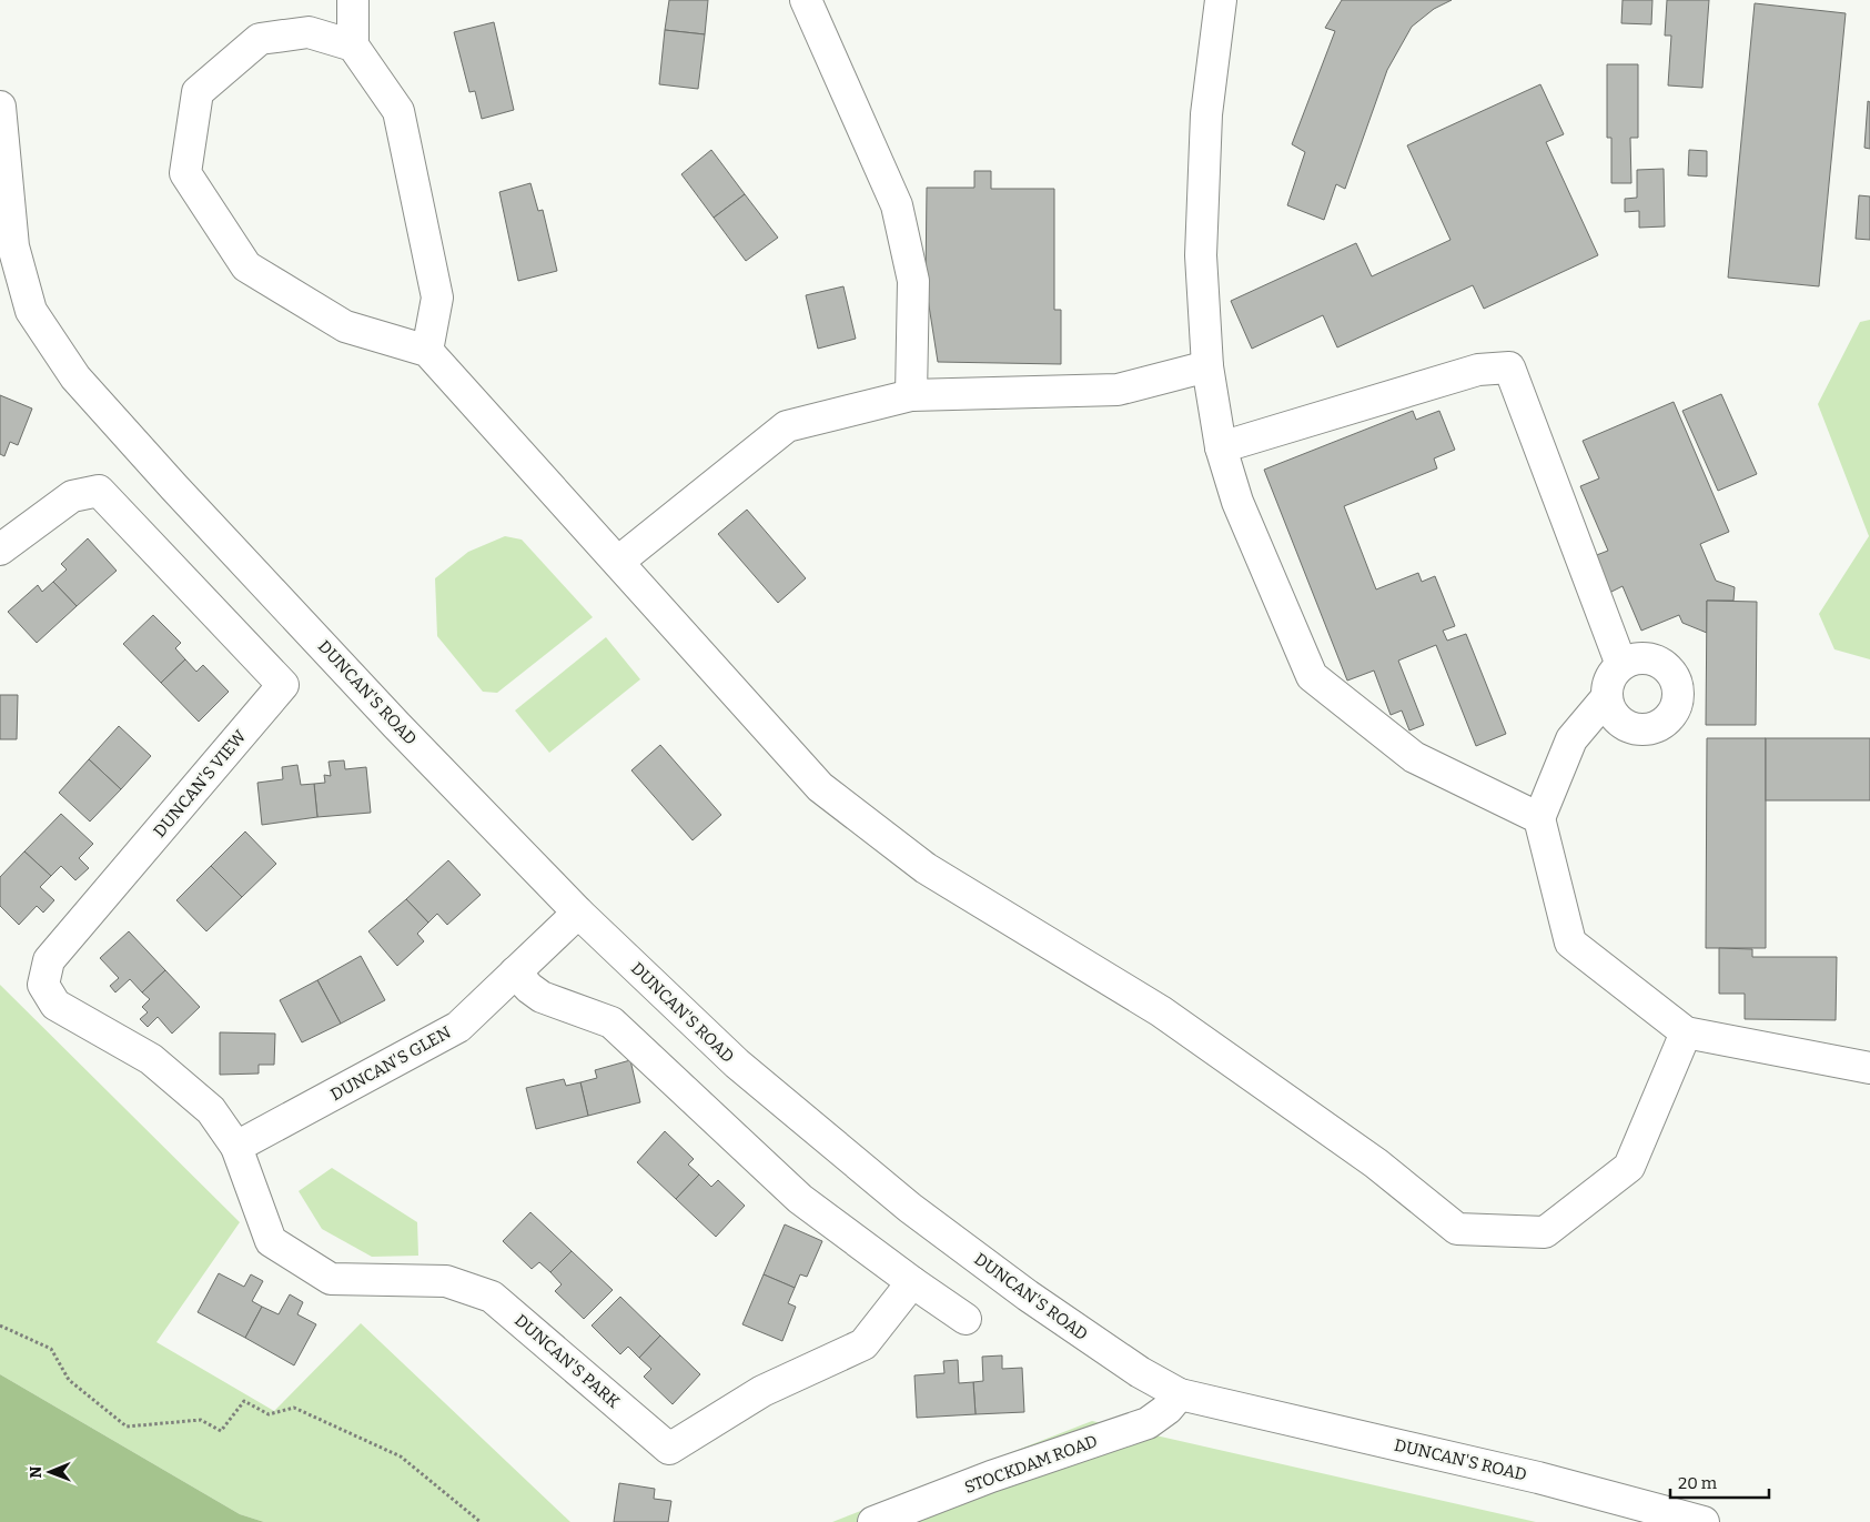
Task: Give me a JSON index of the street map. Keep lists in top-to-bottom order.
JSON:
{
  "streets": {
    "street": [
      "DUNCAN'S ROAD",
      "DUNCAN'S VIEW",
      "DUNCAN'S GLEN",
      "DUNCAN'S PARK",
      "STOCKDAM ROAD"
    ]
  },
  "crossings": [
    ["DUNCAN'S ROAD", "DUNCAN'S GLEN"],
    ["DUNCAN'S ROAD", "STOCKDAM ROAD"],
    ["DUNCAN'S VIEW", "DUNCAN'S GLEN"],
    ["DUNCAN'S VIEW", "DUNCAN'S PARK"],
    ["DUNCAN'S GLEN", "DUNCAN'S PARK"]
  ],
  "scale_bar": "20 m",
  "north": "left"
}
